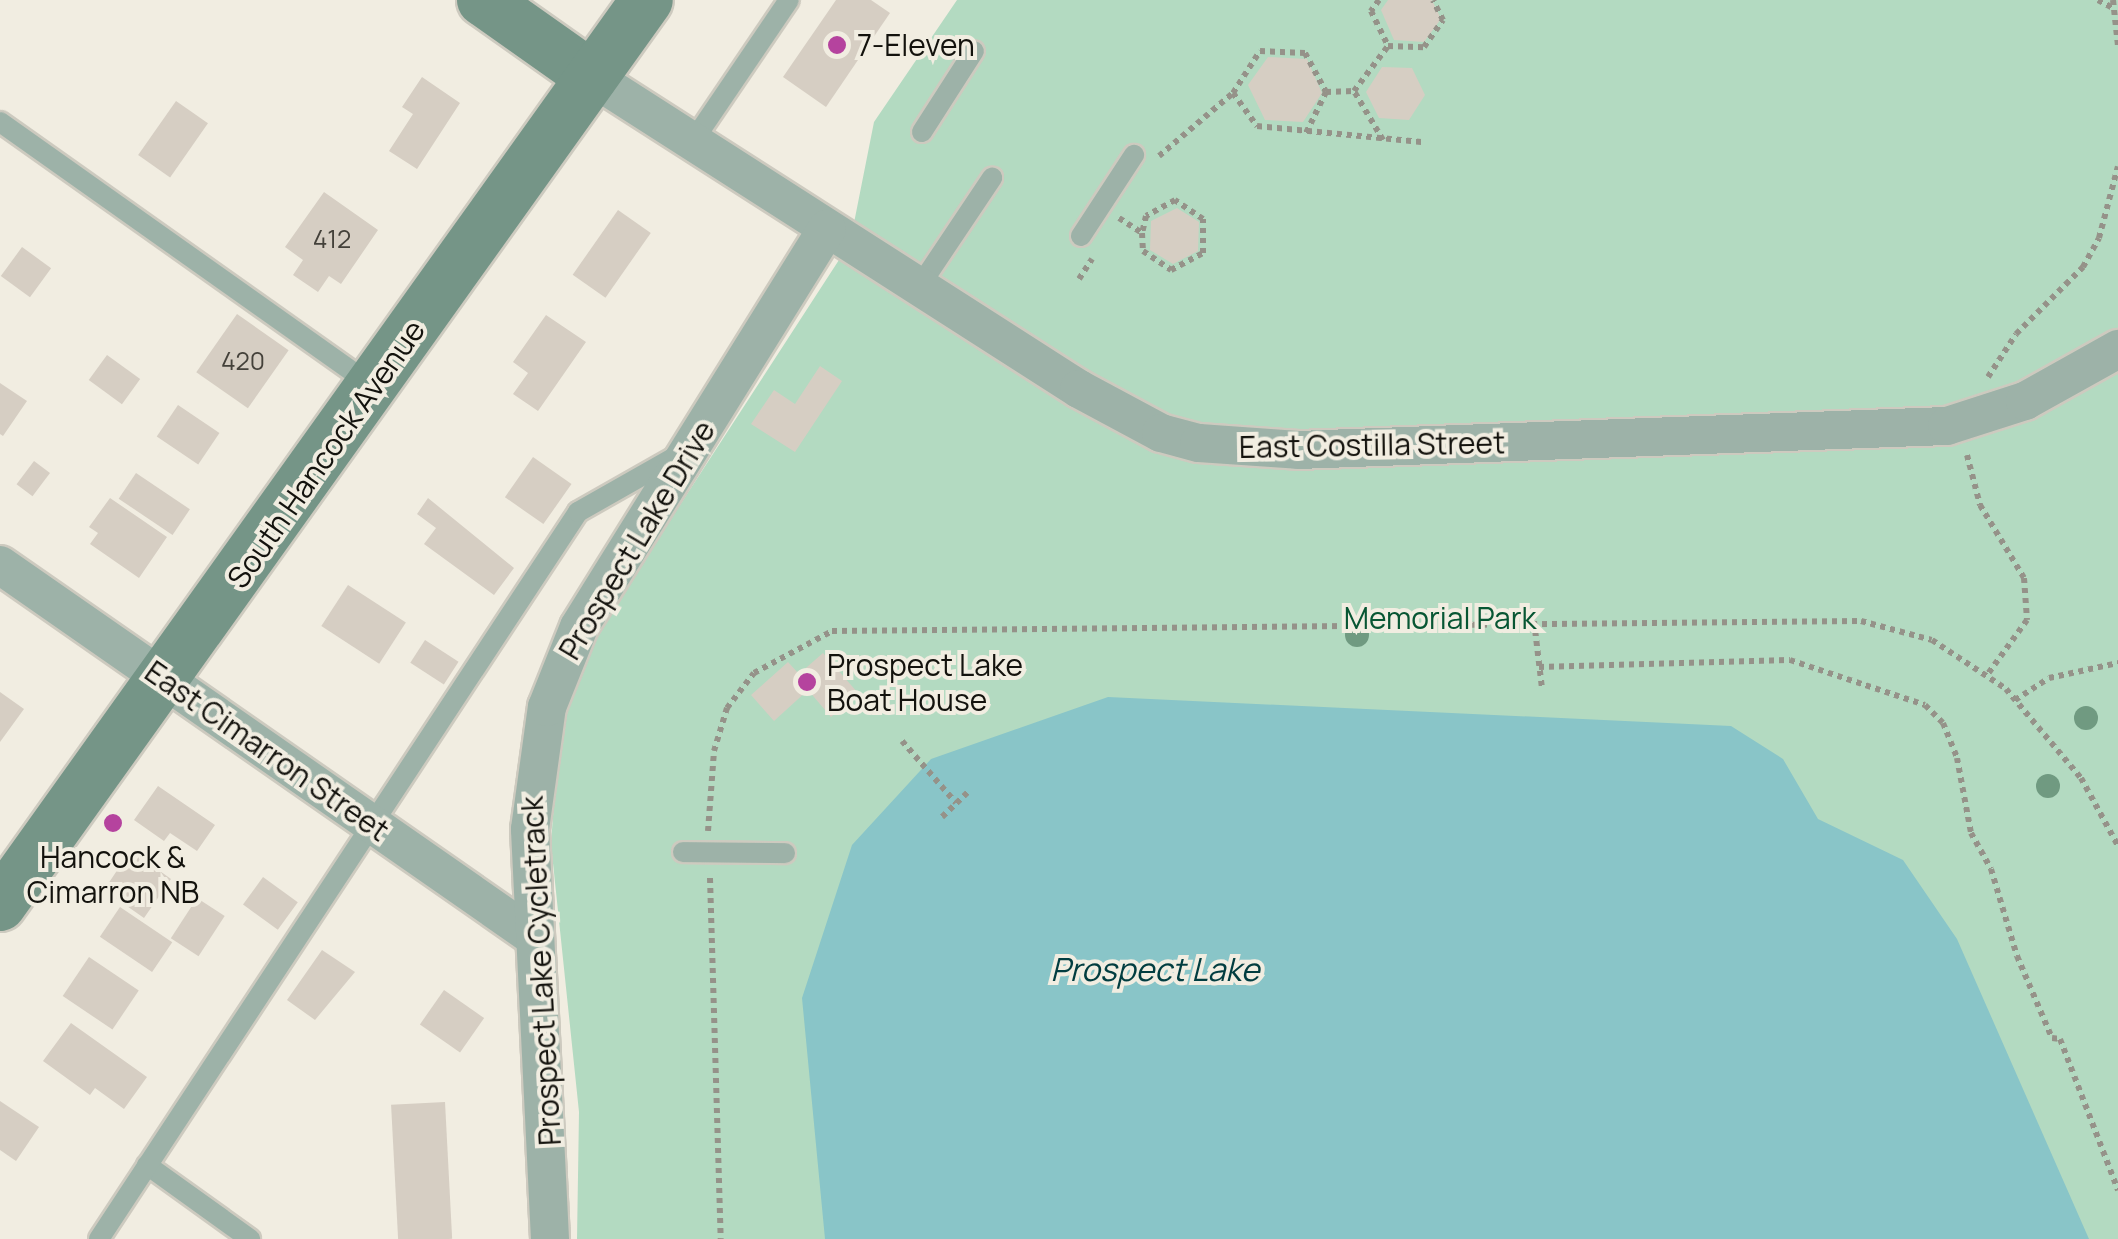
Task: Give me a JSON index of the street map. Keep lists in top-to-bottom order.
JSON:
{
  "streets": {
    "main road": ["East Costilla Street", "South Hancock Avenue"],
    "street": ["Prospect Lake Drive", "East Cimarron Street"]
  },
  "crossings": [
    ["East Costilla Street", "South Hancock Avenue"],
    ["East Costilla Street", "Prospect Lake Drive"],
    ["South Hancock Avenue", "East Cimarron Street"],
    ["Prospect Lake Drive", "East Cimarron Street"]
  ],
  "water": ["Prospect Lake"],
  "parks": ["Memorial Park"],
  "places": ["7-Eleven", "Prospect Lake Boat House", "Hancock & Cimarron NB"],
  "house_numbers": ["412", "420"]
}
